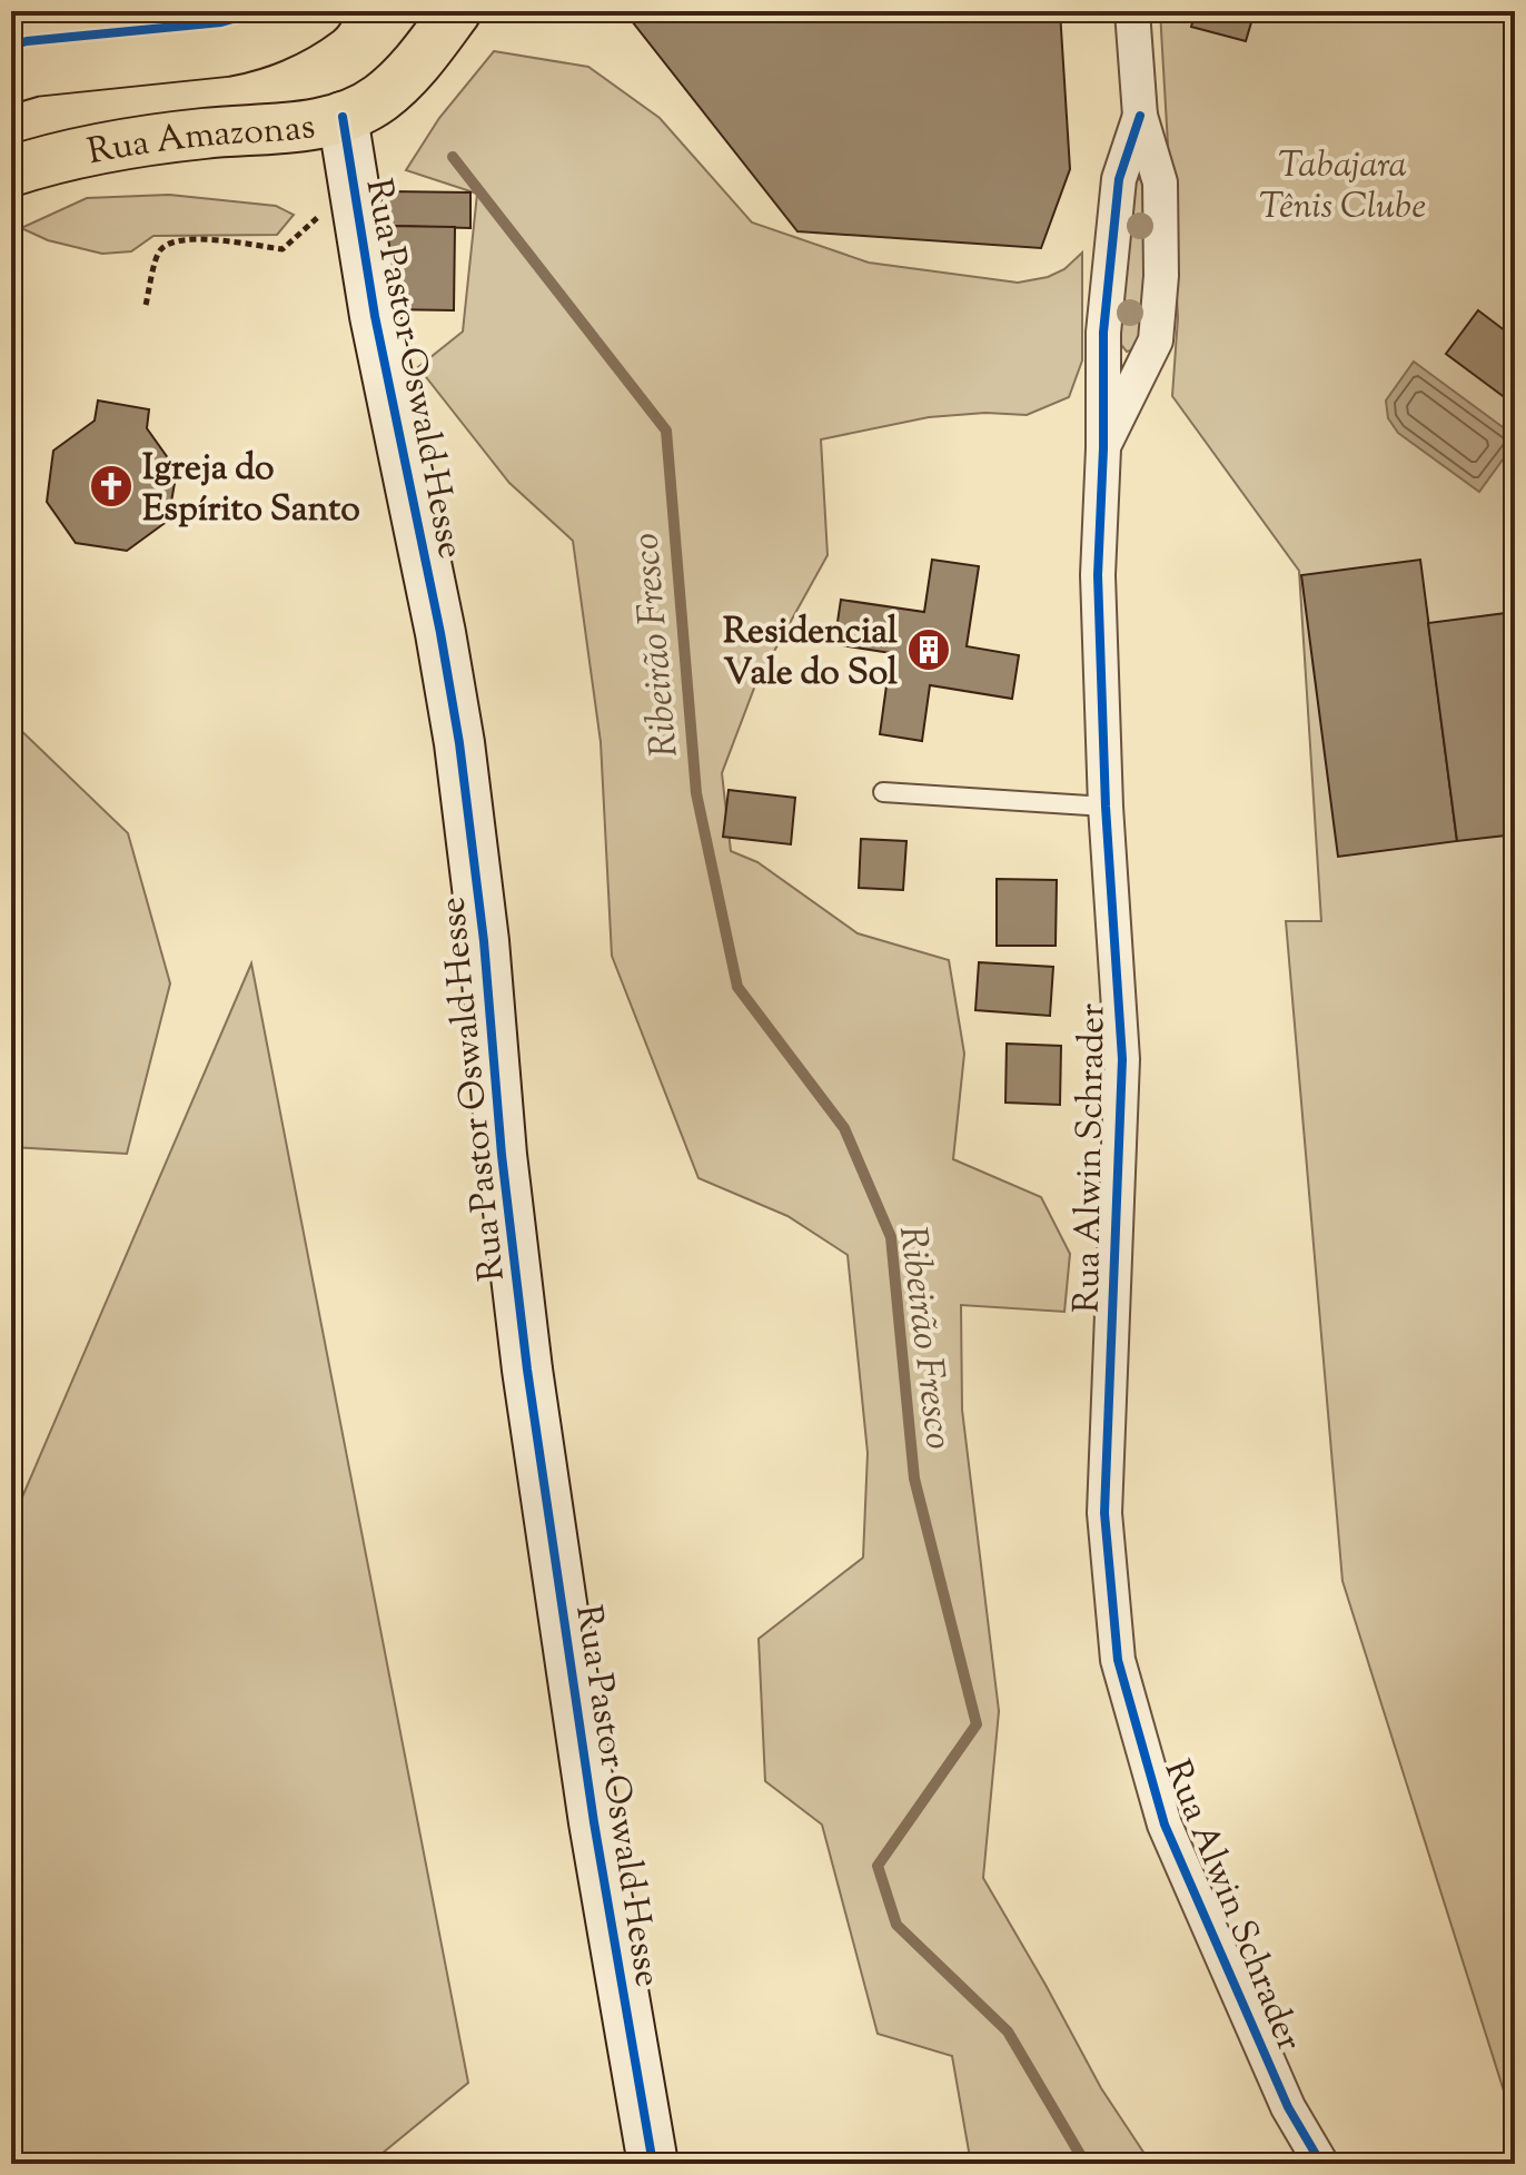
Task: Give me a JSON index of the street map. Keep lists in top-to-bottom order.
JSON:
{
  "streets": {
    "main road": ["Rua Amazonas"],
    "street": ["Rua Pastor Oswald Hesse", "Rua Alwin Schrader"]
  },
  "crossings": [
    ["Rua Amazonas", "Rua Pastor Oswald Hesse"]
  ],
  "water": ["Ribeirão Fresco"],
  "parks": ["Tabajara Tênis Clube"],
  "places": {
    "church": ["Igreja do Espírito Santo"],
    "building": ["Residencial Vale do Sol"]
  }
}
